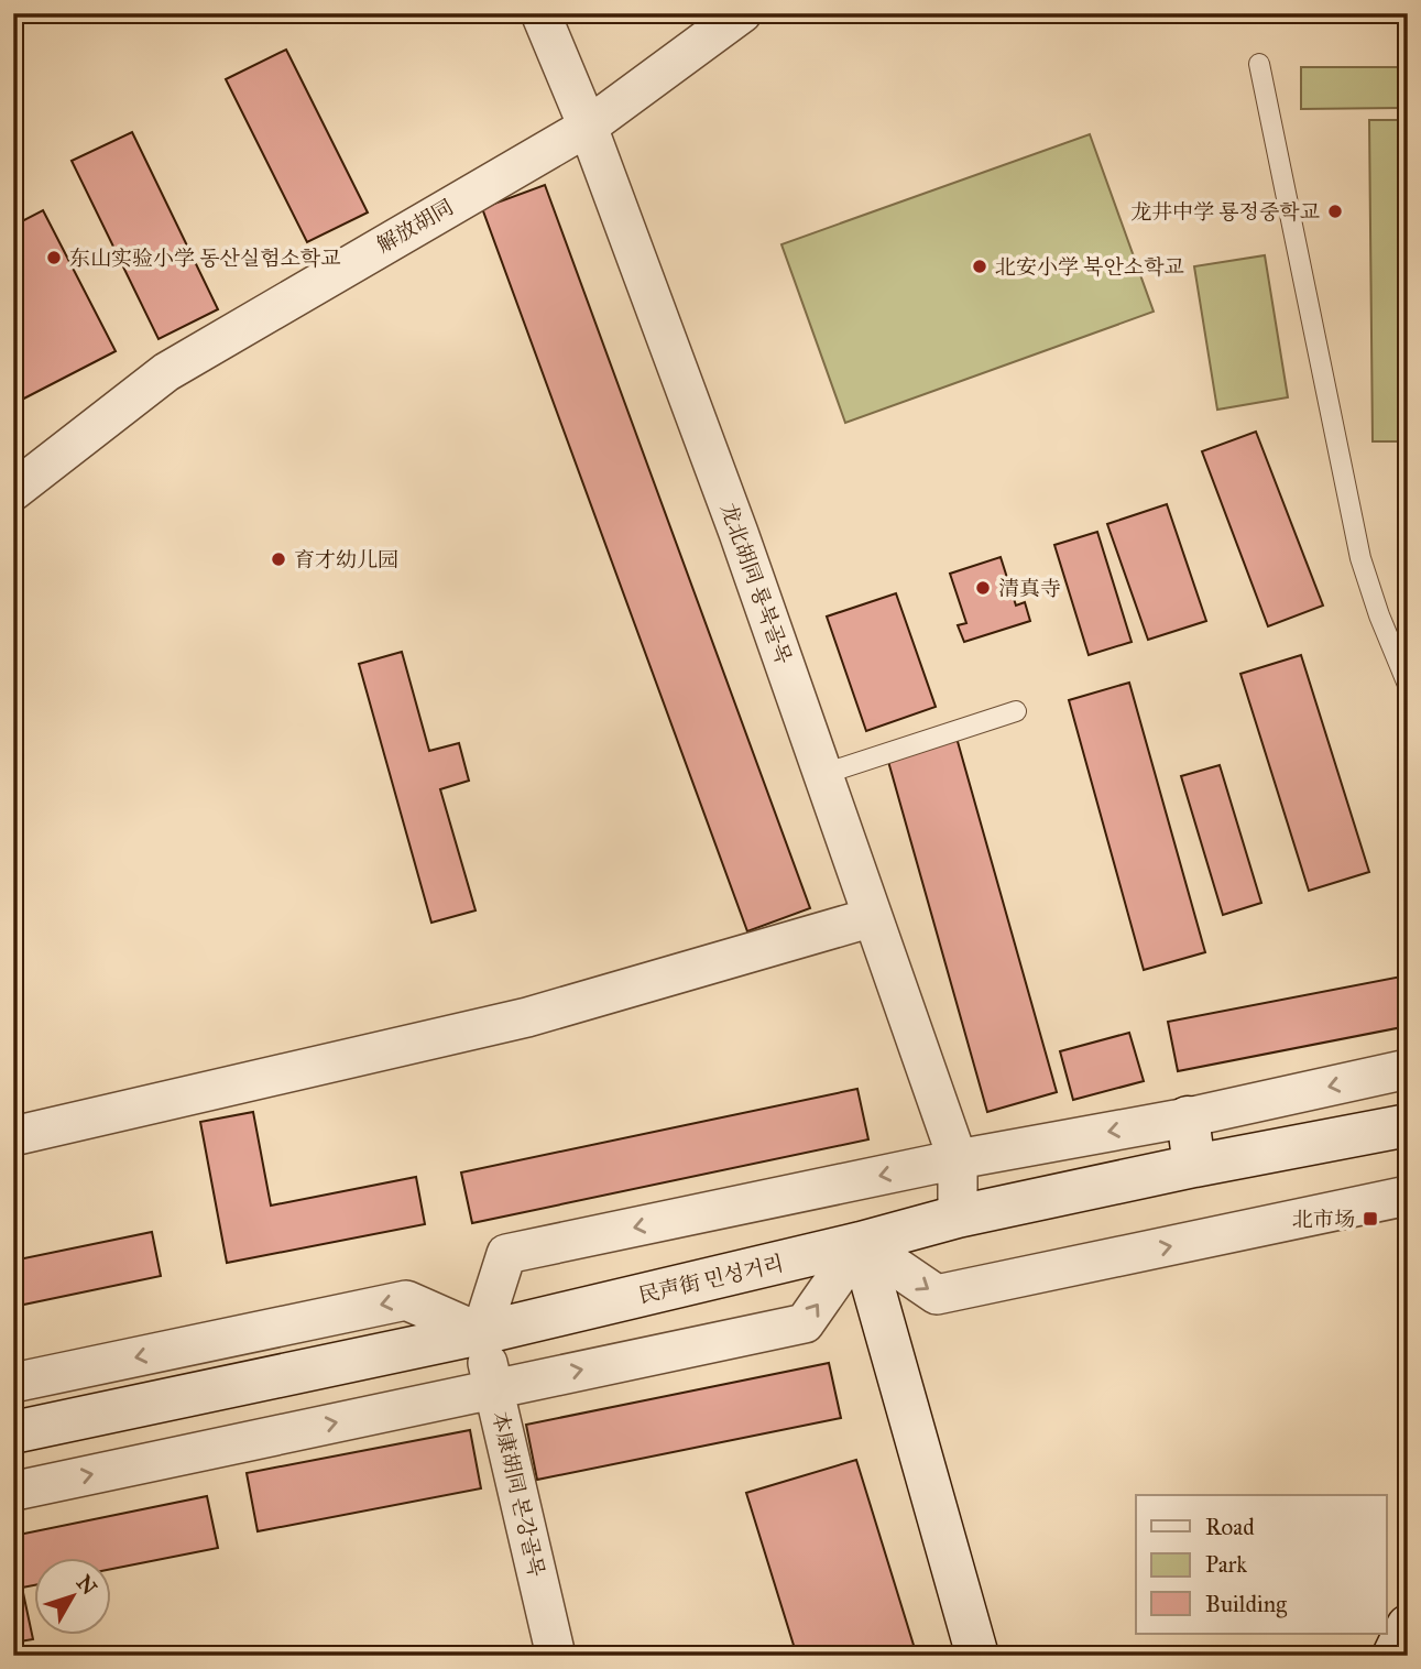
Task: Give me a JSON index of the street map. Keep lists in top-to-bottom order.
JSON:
{
  "streets": {
    "main road": ["民声街 민성거리"],
    "street": ["解放胡同", "龙北胡同 룡북골목", "本康胡同 본강골목"]
  },
  "crossings": [
    ["解放胡同", "龙北胡同 룡북골목"],
    ["龙北胡同 룡북골목", "民声街 민성거리"],
    ["民声街 민성거리", "本康胡同 본강골목"]
  ],
  "places": {
    "other": [
      "龙井中学 룡정중학교",
      "东山实验小学 동산실험소학교",
      "北安小学 북안소학교",
      "育才幼儿园",
      "清真寺"
    ],
    "transit": ["北市场"]
  },
  "legend": ["Road", "Park", "Building"],
  "north": "top right"
}
